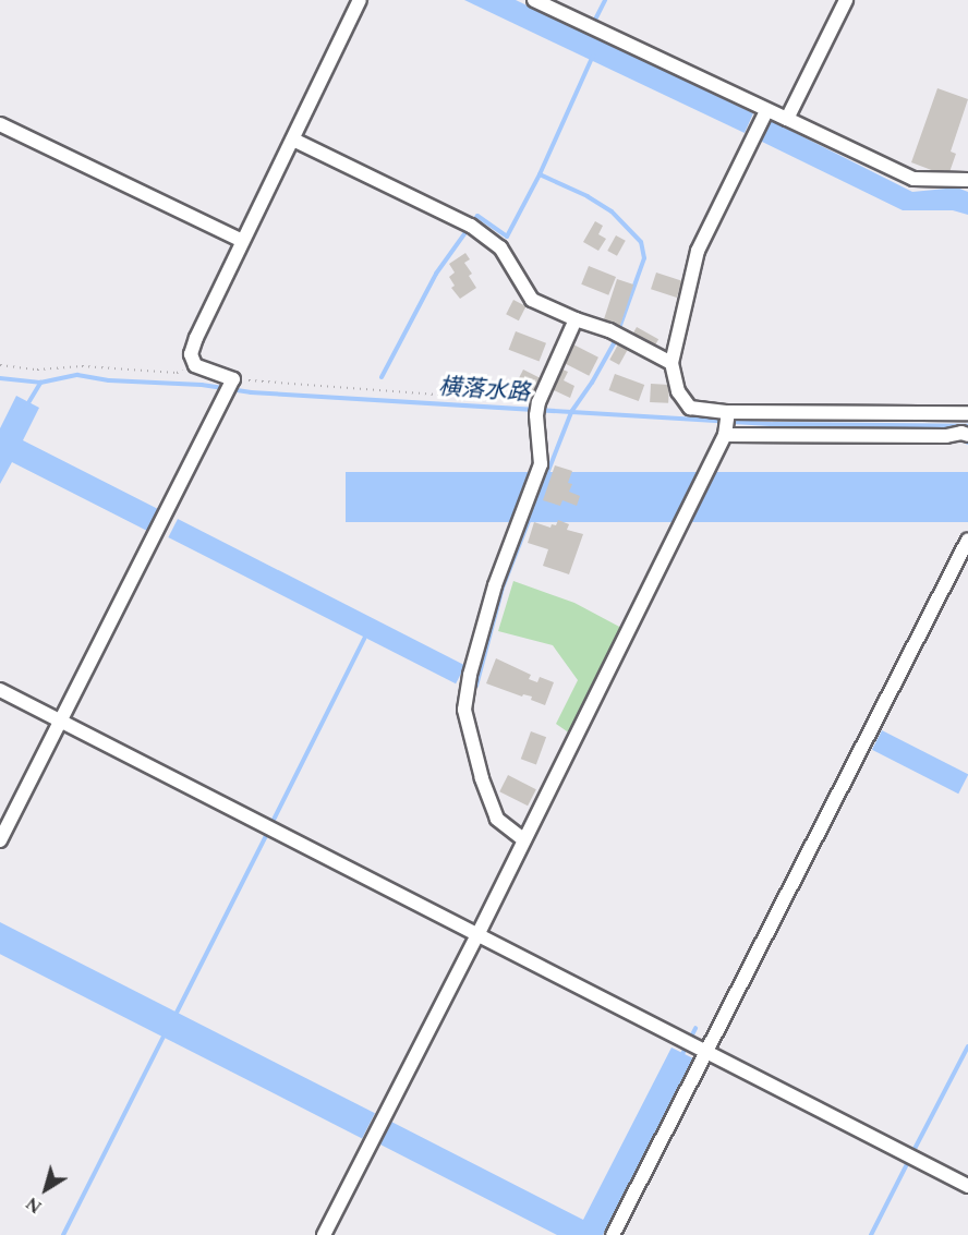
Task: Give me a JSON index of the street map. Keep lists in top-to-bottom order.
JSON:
{
  "water": ["横落水路"],
  "north": "bottom left"
}
